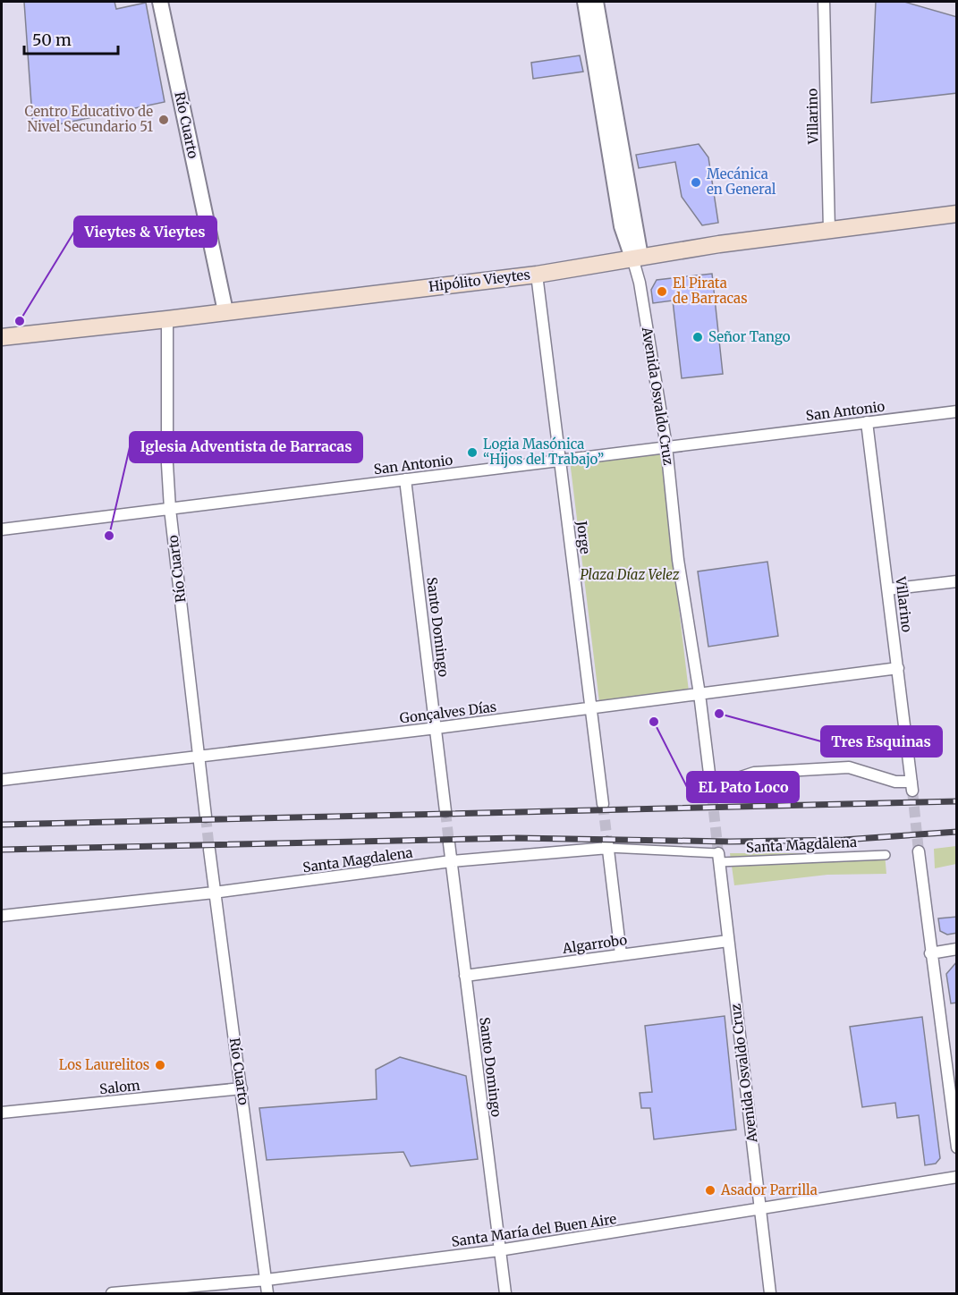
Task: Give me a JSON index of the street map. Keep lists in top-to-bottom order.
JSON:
{
  "streets": {
    "main road": ["Hipólito Vieytes"],
    "street": [
      "Villarino",
      "Río Cuarto",
      "Avenida Osvaldo Cruz",
      "San Antonio",
      "Jorge",
      "Santo Domingo",
      "Gonçalves Días",
      "Santa Magdalena",
      "Algarrobo",
      "Salom",
      "Santa María del Buen Aire"
    ]
  },
  "crossings": [
    ["Villarino", "Hipólito Vieytes"],
    ["Villarino", "Avenida Osvaldo Cruz"],
    ["Villarino", "San Antonio"],
    ["Villarino", "Gonçalves Días"],
    ["Río Cuarto", "Hipólito Vieytes"],
    ["Río Cuarto", "San Antonio"],
    ["Río Cuarto", "Gonçalves Días"],
    ["Río Cuarto", "Santa Magdalena"],
    ["Río Cuarto", "Salom"],
    ["Río Cuarto", "Santa María del Buen Aire"],
    ["Hipólito Vieytes", "Avenida Osvaldo Cruz"],
    ["Hipólito Vieytes", "Jorge"],
    ["Avenida Osvaldo Cruz", "San Antonio"],
    ["Avenida Osvaldo Cruz", "Gonçalves Días"],
    ["Avenida Osvaldo Cruz", "Santa Magdalena"],
    ["Avenida Osvaldo Cruz", "Algarrobo"],
    ["Avenida Osvaldo Cruz", "Santa María del Buen Aire"],
    ["San Antonio", "Jorge"],
    ["San Antonio", "Santo Domingo"],
    ["Jorge", "Gonçalves Días"],
    ["Santo Domingo", "Gonçalves Días"],
    ["Santo Domingo", "Santa Magdalena"],
    ["Santo Domingo", "Algarrobo"],
    ["Santo Domingo", "Santa María del Buen Aire"]
  ],
  "parks": ["Plaza Díaz Velez"],
  "places": [
    "Centro Educativo de Nivel Secundario 51",
    "Mecánica en General",
    "El Pirata de Barracas",
    "Vieytes & Vieytes",
    "Señor Tango",
    "Logia Masónica “Hijos del Trabajo”",
    "Iglesia Adventista de Barracas",
    "Tres Esquinas",
    "EL Pato Loco",
    "Los Laurelitos",
    "Asador Parrilla"
  ],
  "scale_bar": "50 m"
}
